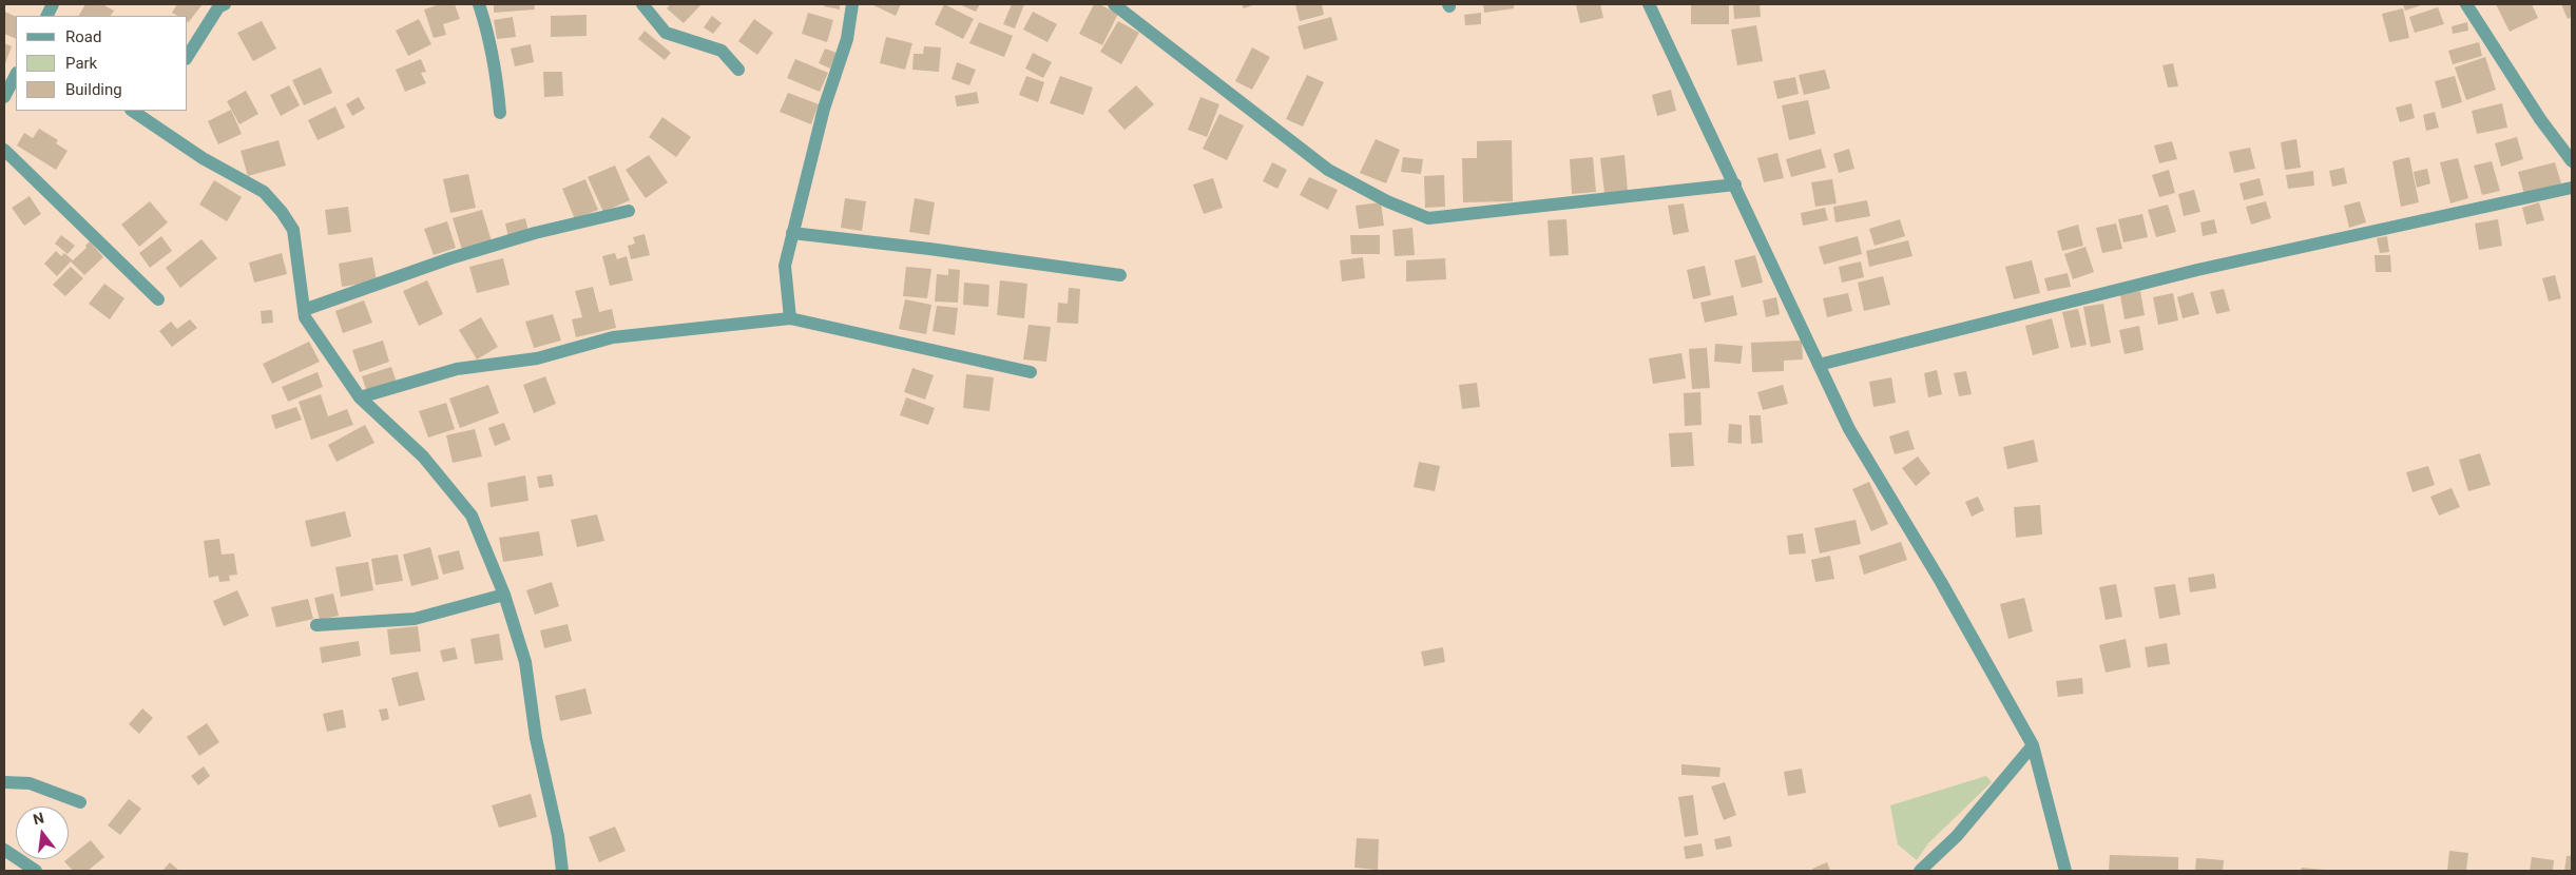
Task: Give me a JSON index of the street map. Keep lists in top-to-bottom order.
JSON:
{
  "legend": ["Road", "Park", "Building"],
  "north": "top"
}
